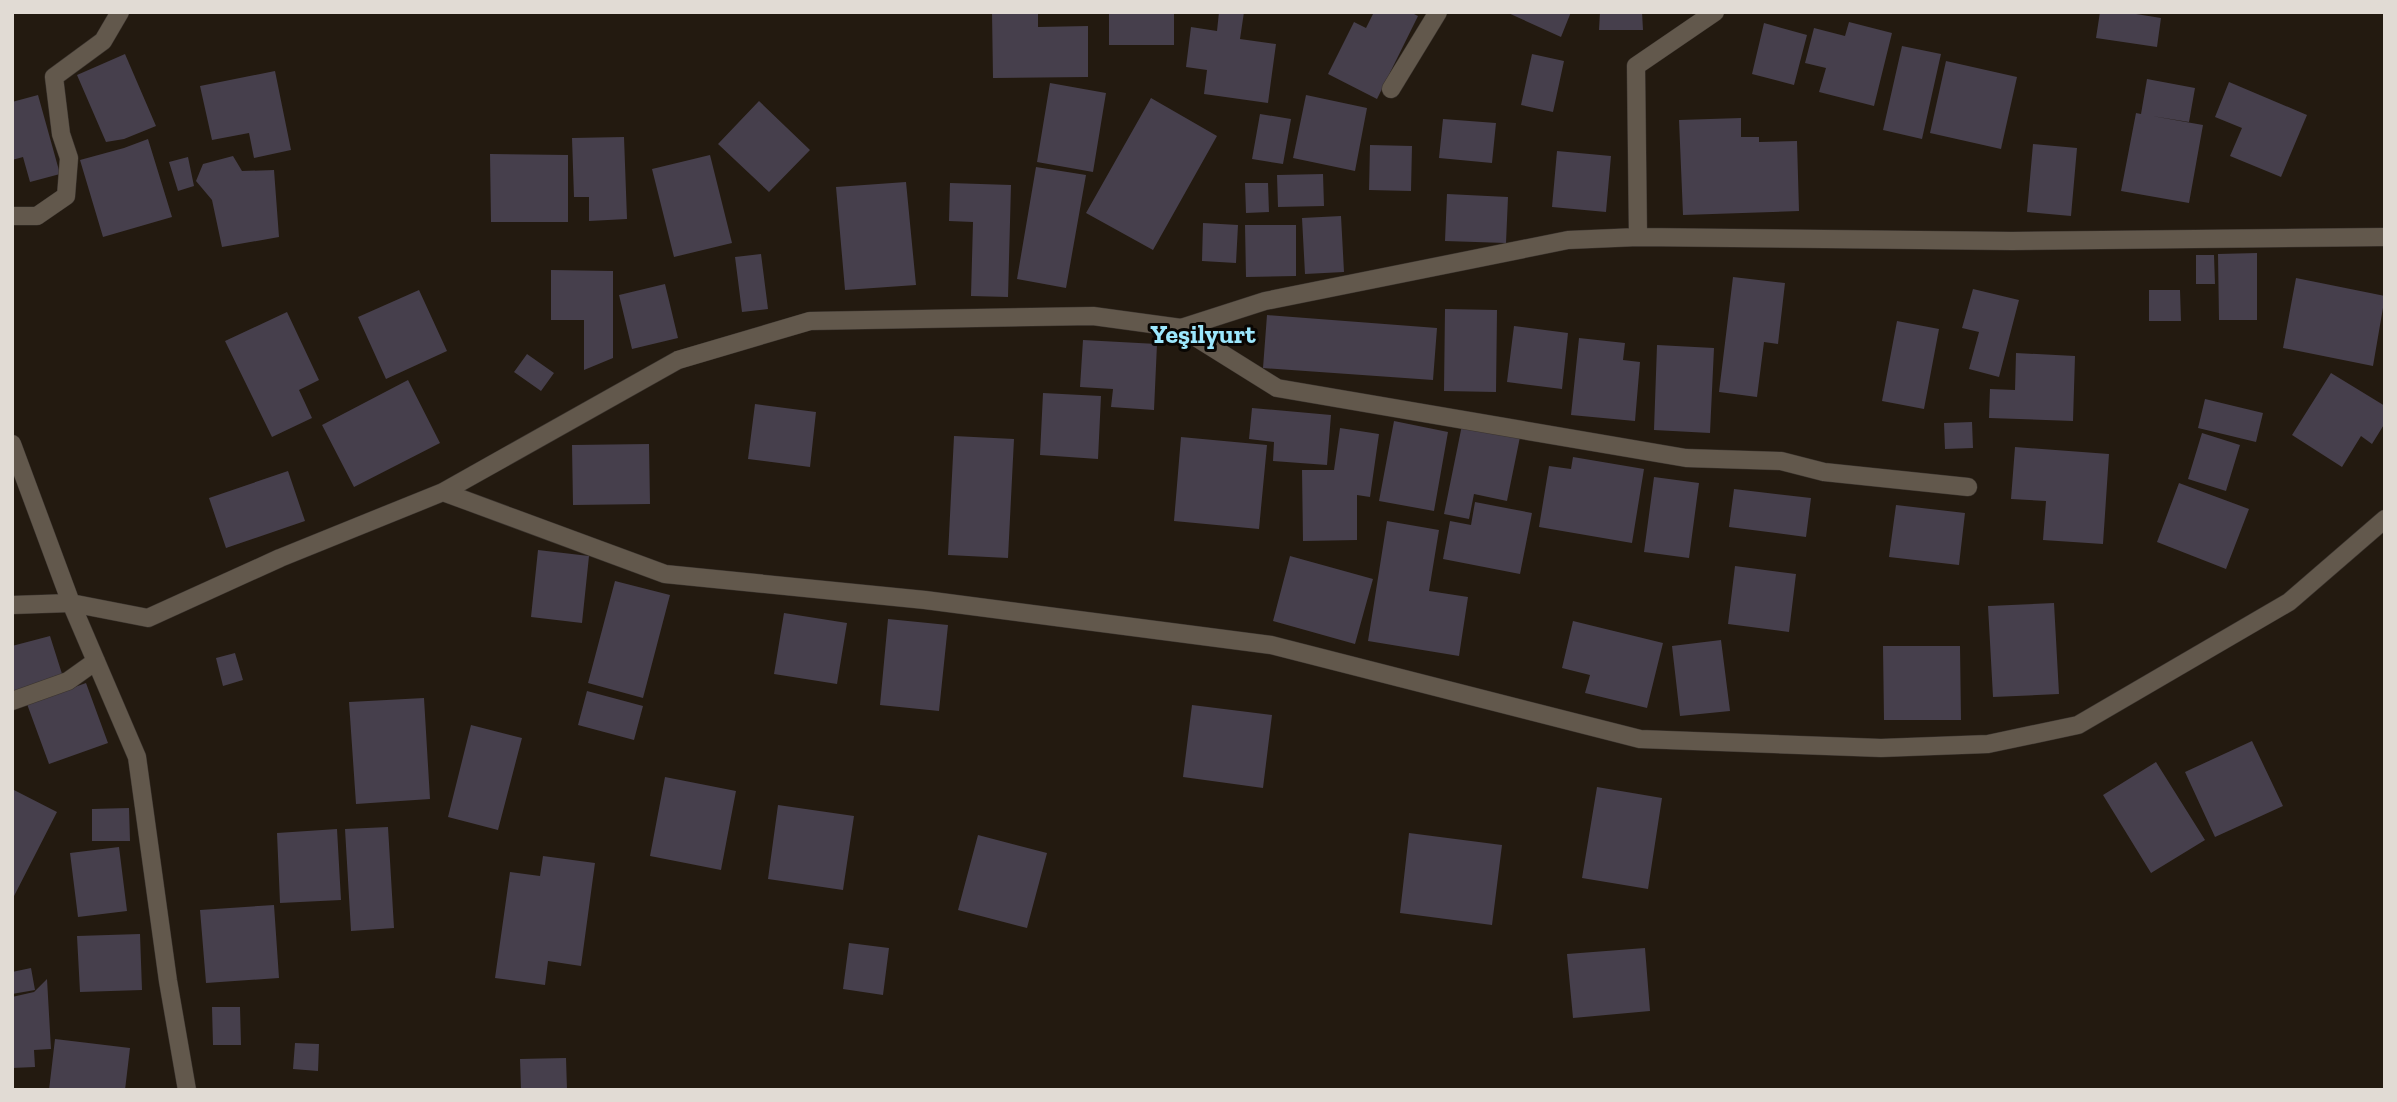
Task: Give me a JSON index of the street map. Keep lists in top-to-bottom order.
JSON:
{
  "districts": ["Yeşilyurt"]
}
